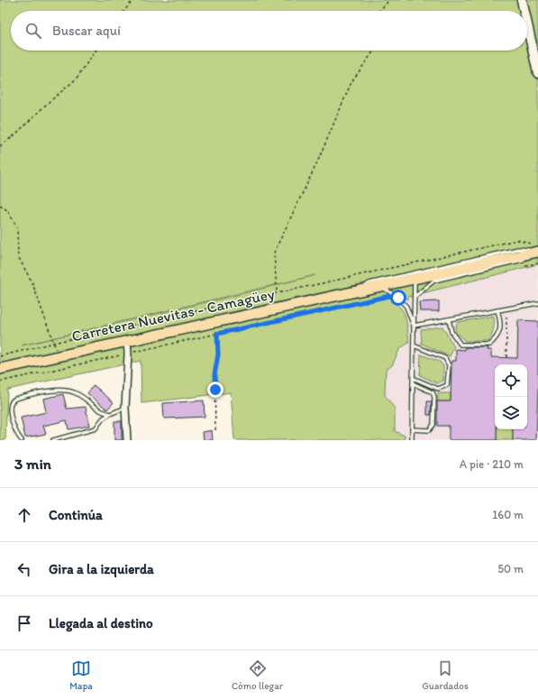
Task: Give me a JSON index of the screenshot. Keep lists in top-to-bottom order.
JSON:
{
  "streets": {
    "highway": ["Carretera Nuevitas - Camagüey"]
  },
  "page": {
    "search": "Buscar aquí",
    "heading": ["3 min", "A pie · 210 m"],
    "list": [
      ["Continúa", "160 m"],
      ["Gira a la izquierda", "50 m"],
      "Llegada al destino"
    ],
    "nav": ["Mapa", "Cómo llegar", "Guardados"]
  }
}
